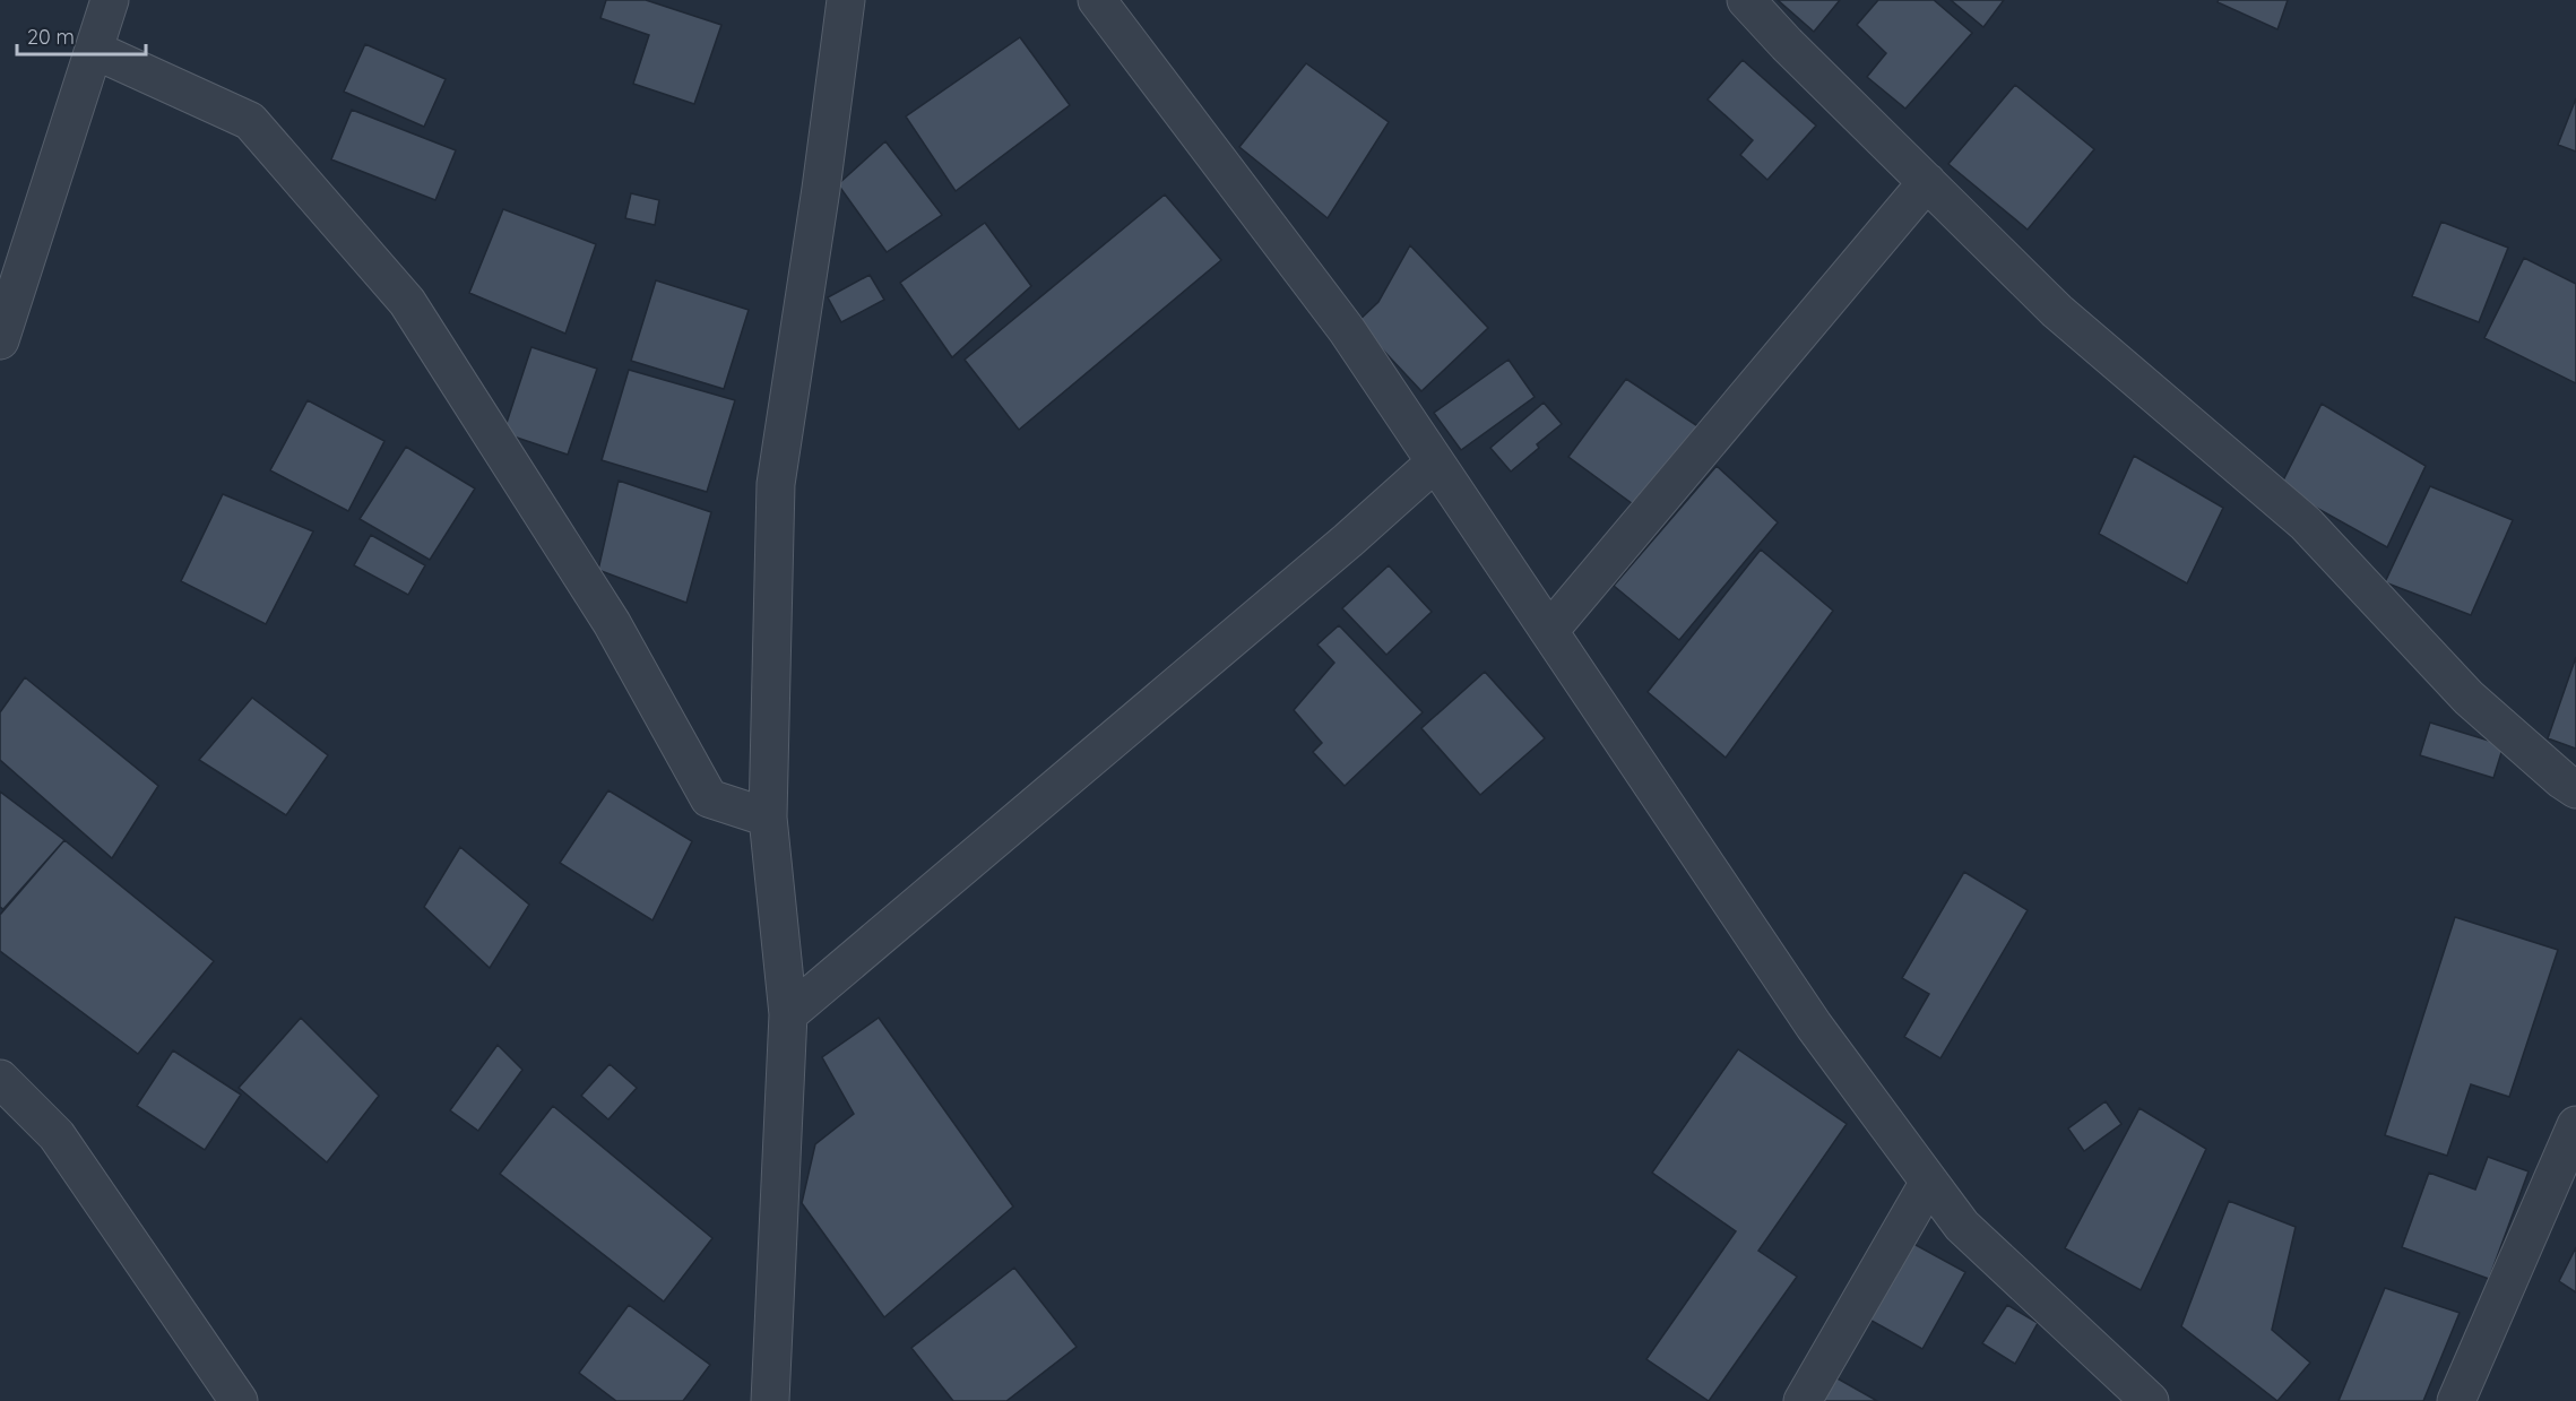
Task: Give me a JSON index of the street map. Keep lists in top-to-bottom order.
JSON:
{
  "scale_bar": "20 m"
}
